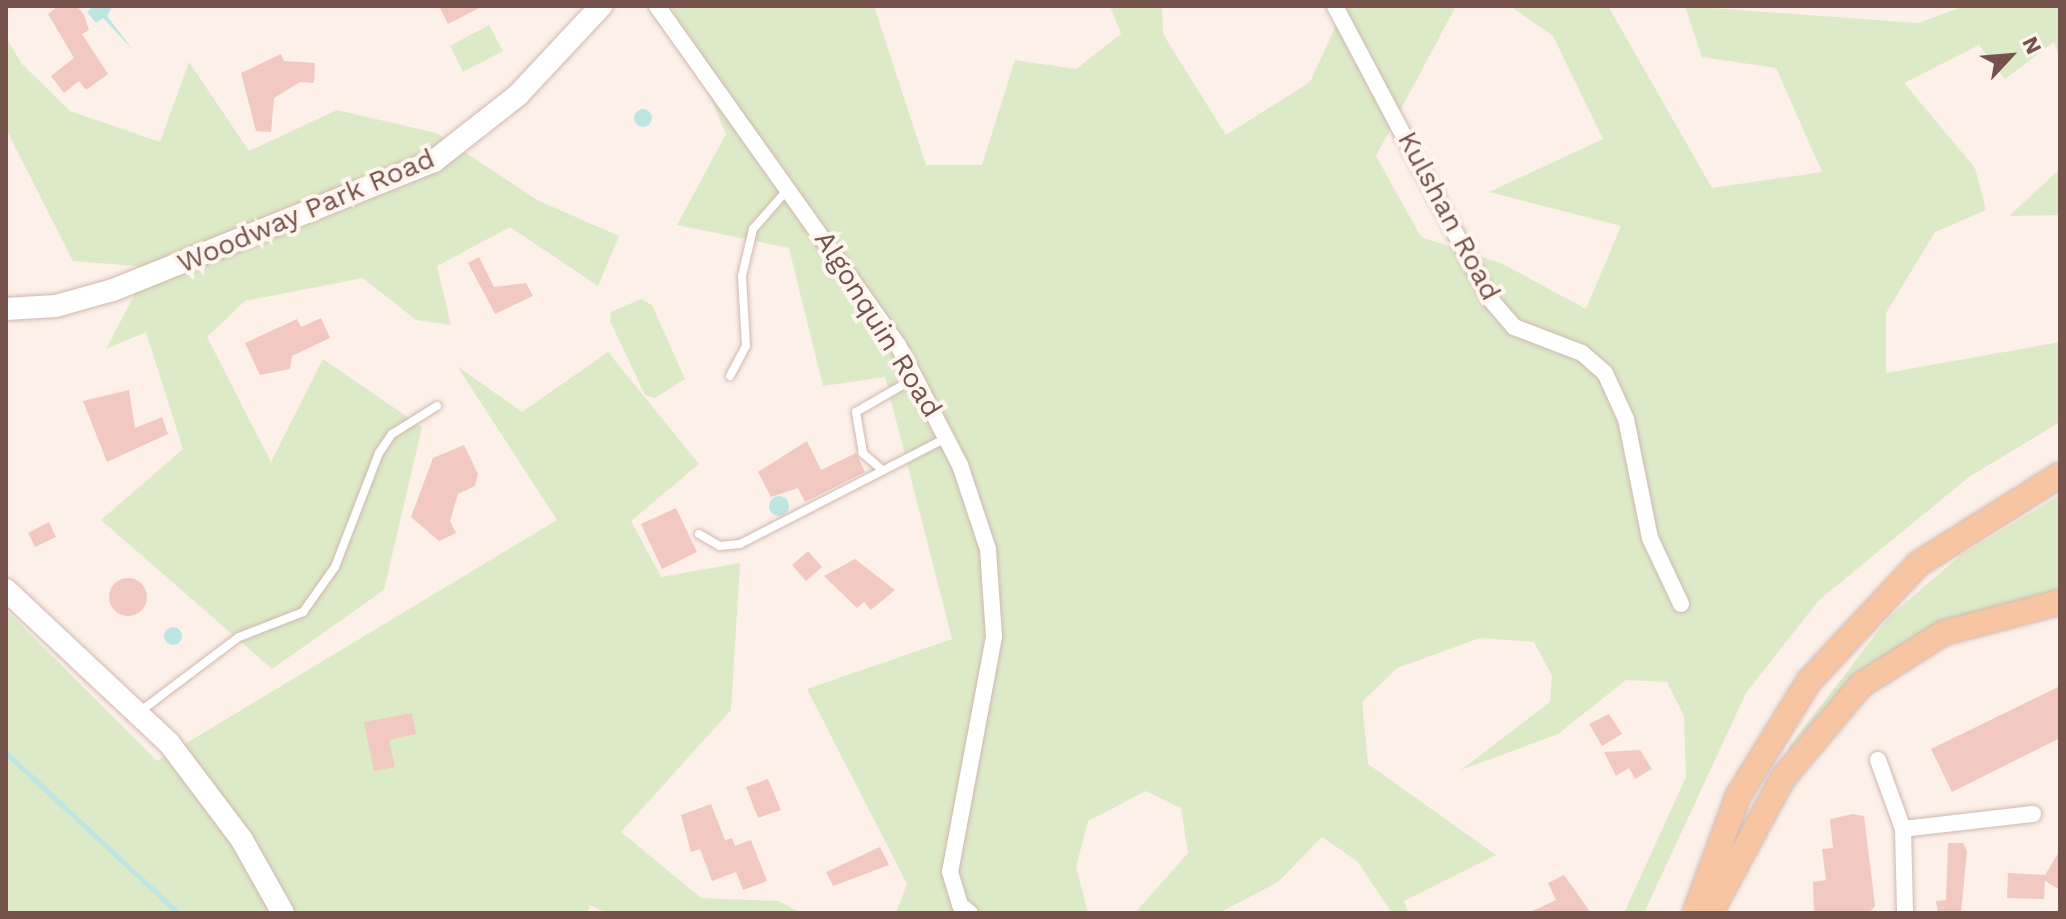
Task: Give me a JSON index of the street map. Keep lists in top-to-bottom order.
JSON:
{
  "streets": {
    "street": ["Woodway Park Road", "Kulshan Road", "Algonquin Road"]
  },
  "north": "top right"
}
